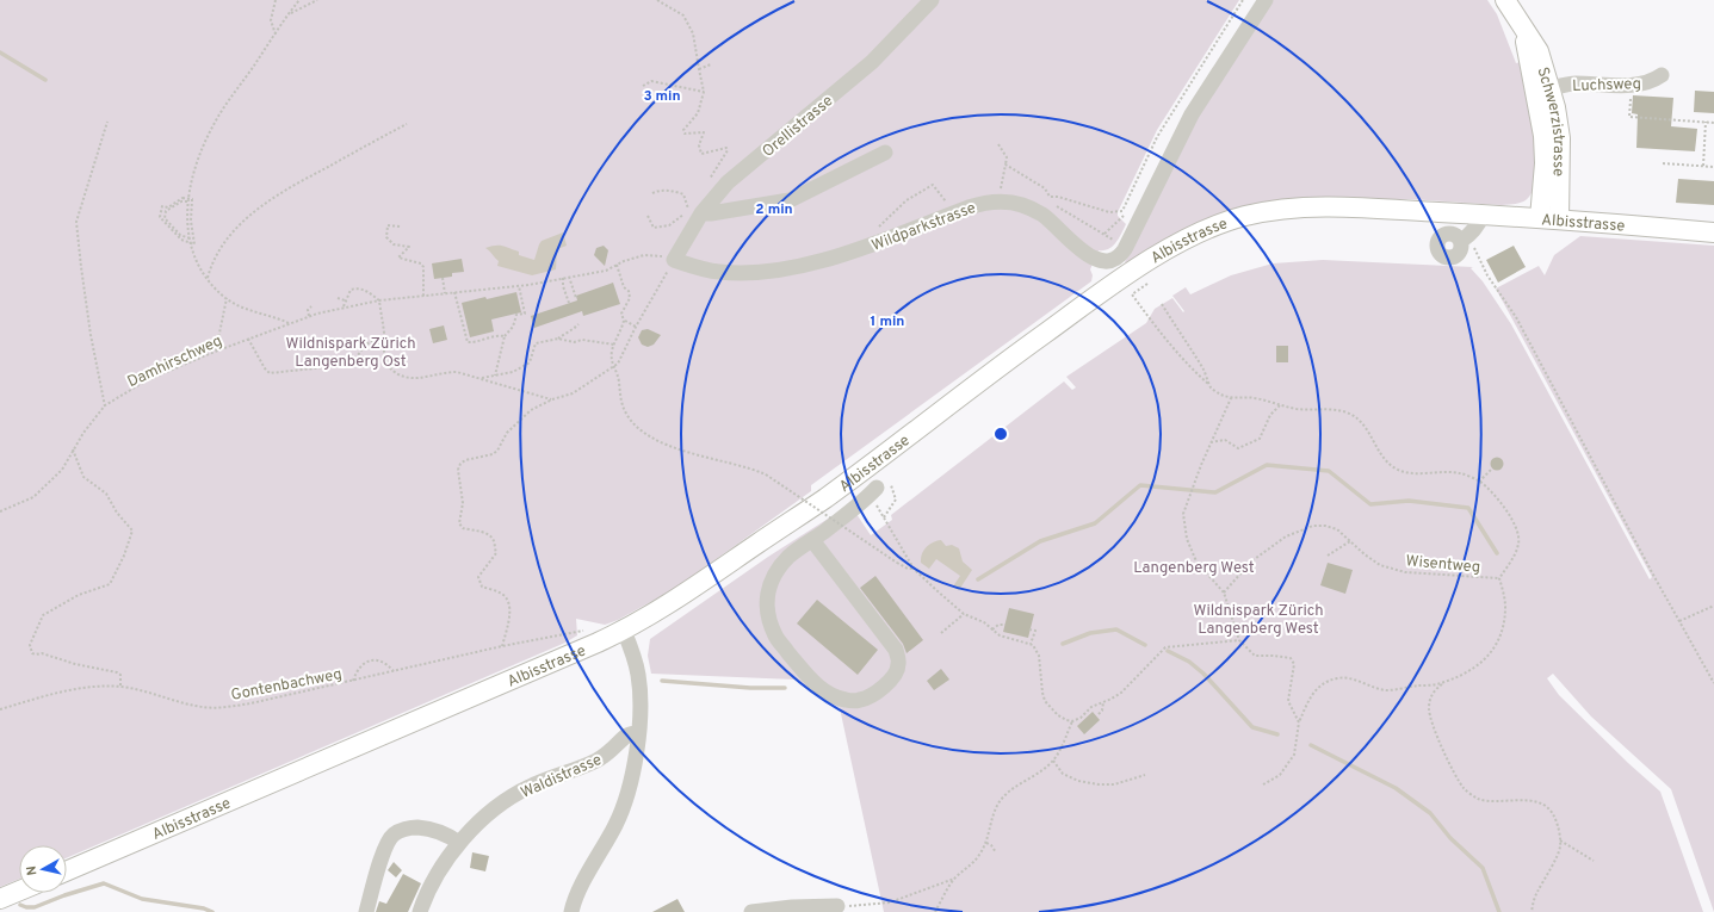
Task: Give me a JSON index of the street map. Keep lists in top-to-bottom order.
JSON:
{
  "streets": {
    "main road": ["Schwerzistrasse", "Albisstrasse"],
    "street": [
      "Luchsweg",
      "Orellistrasse",
      "Wildparkstrasse",
      "Waldistrasse"
    ],
    "path": ["Damhirschweg", "Wisentweg", "Gontenbachweg"]
  },
  "crossings": [
    ["Luchsweg", "Schwerzistrasse"],
    ["Schwerzistrasse", "Albisstrasse"],
    ["Orellistrasse", "Wildparkstrasse"],
    ["Orellistrasse", "Damhirschweg"],
    ["Wildparkstrasse", "Damhirschweg"]
  ],
  "parks": ["Wildnispark Zürich Langenberg Ost", "Langenberg West", "Wildnispark Zürich Langenberg West"],
  "north": "left",
  "rings": ["3 min", "2 min", "1 min"]
}
